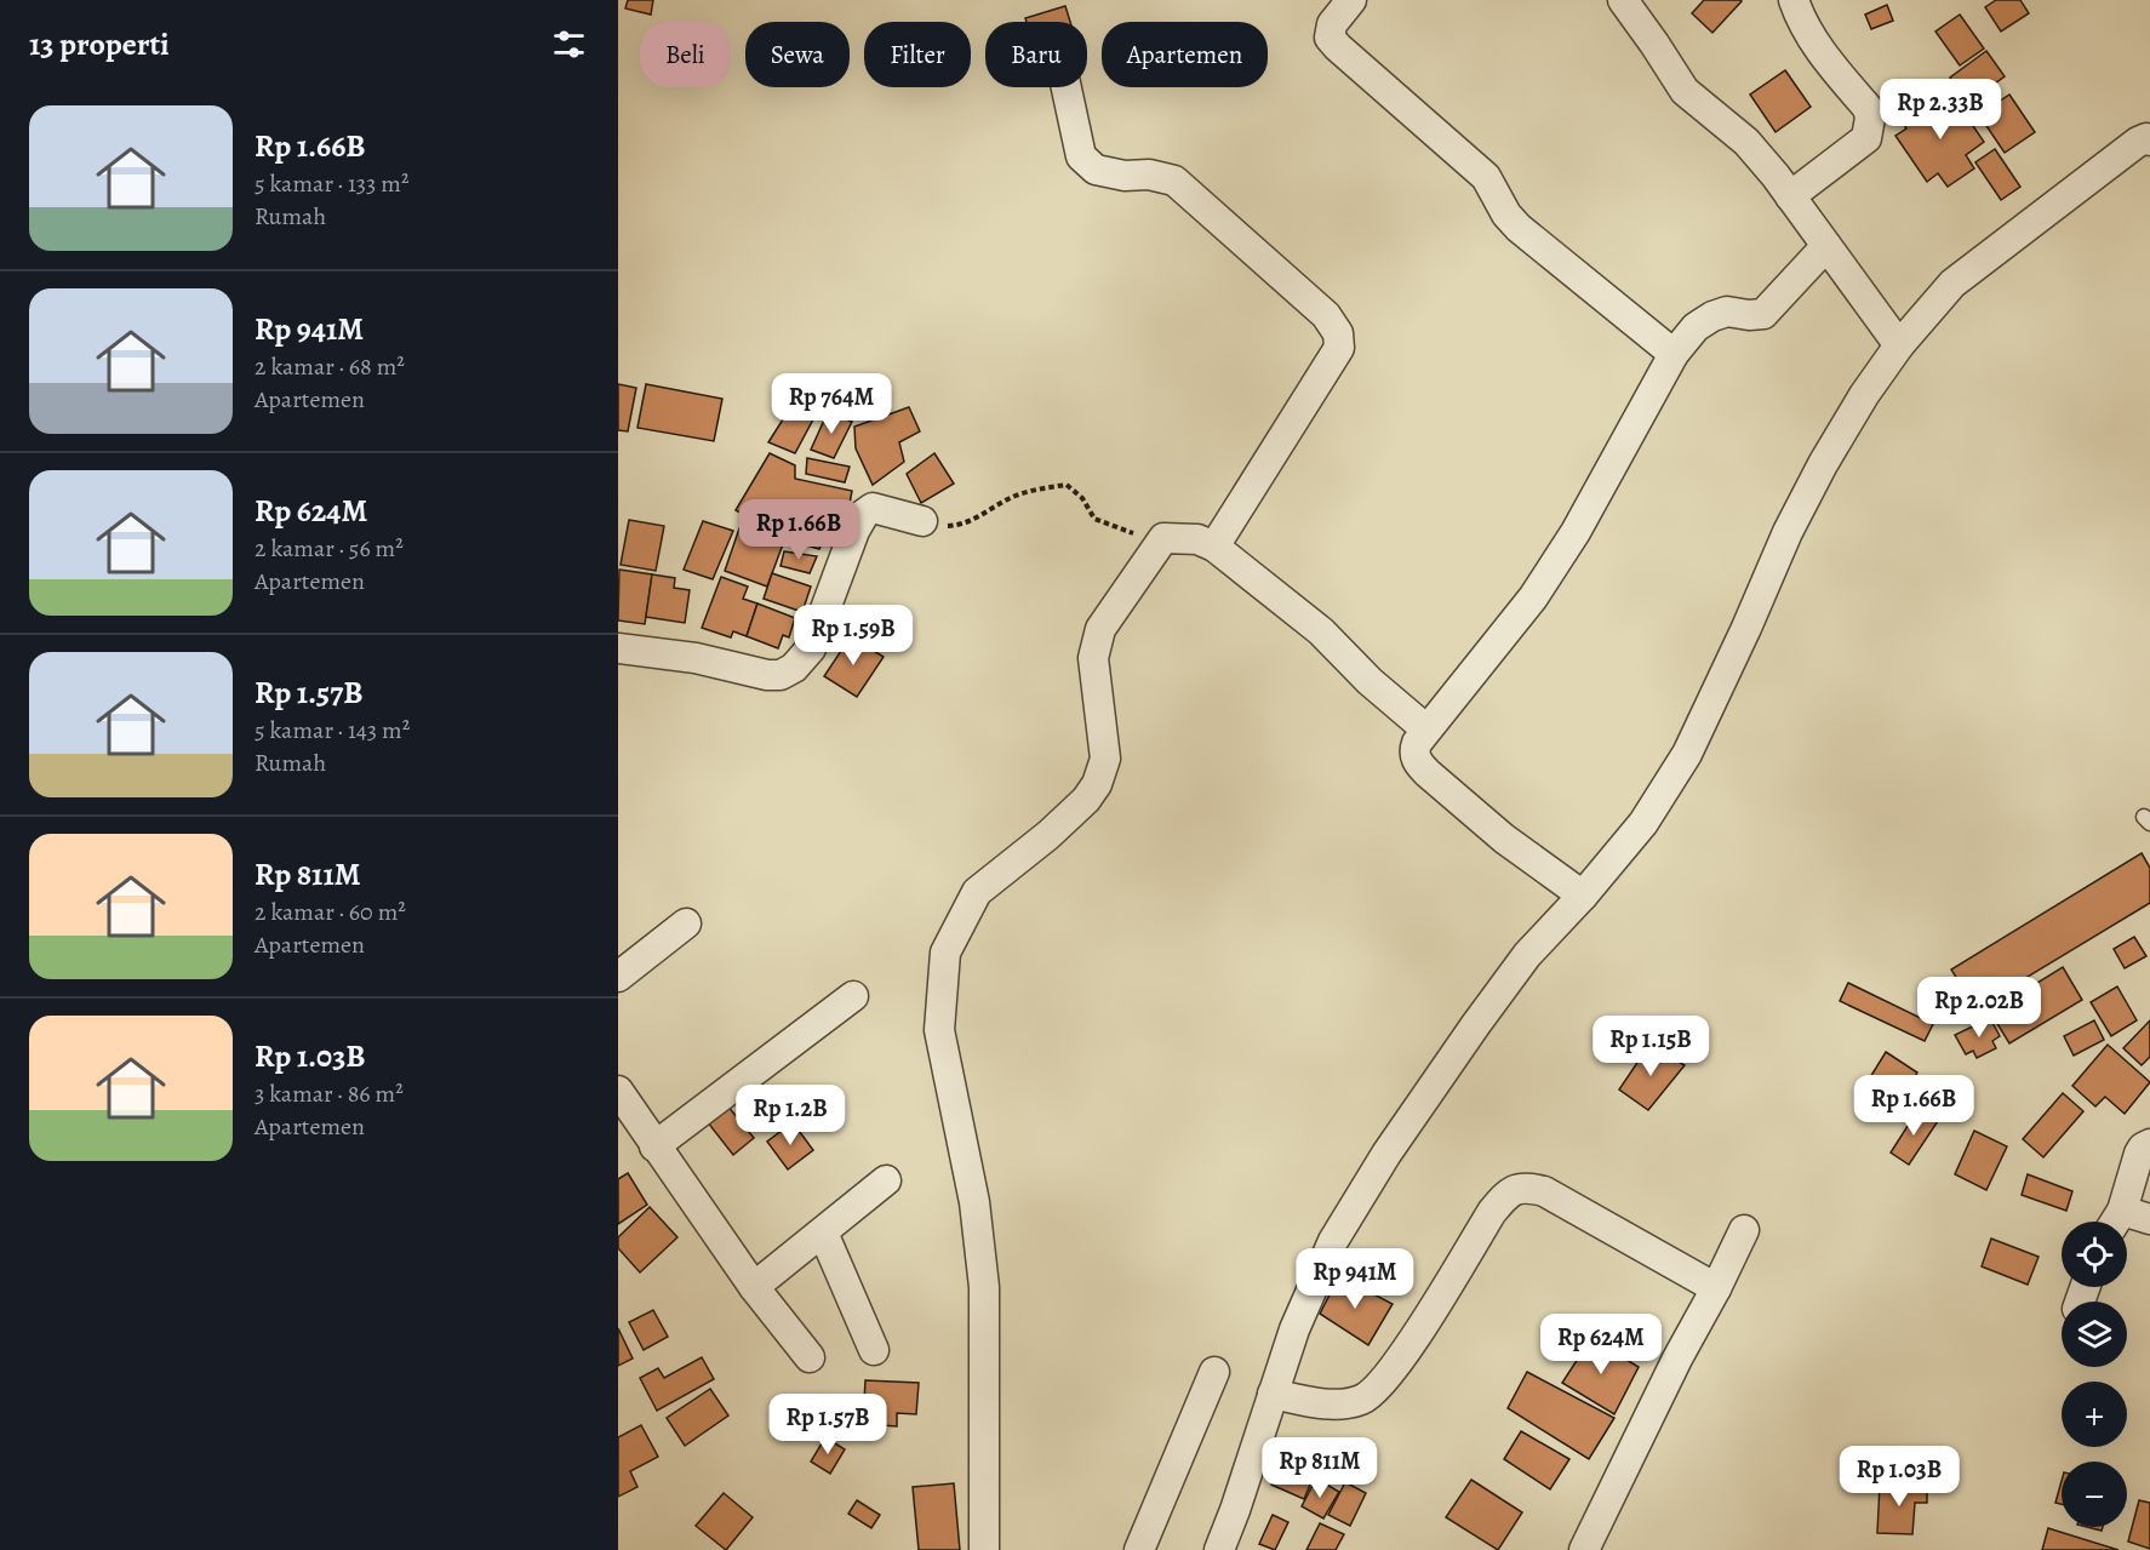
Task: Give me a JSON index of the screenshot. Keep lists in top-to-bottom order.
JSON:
{
  "page": {
    "heading": "13 properti",
    "chip": [
      "Beli",
      "Sewa",
      "Filter",
      "Baru",
      "Apartemen"
    ],
    "price": [
      "Rp 2.33B",
      "Rp 764M",
      "Rp 1.66B",
      "Rp 1.59B",
      "Rp 2.02B",
      "Rp 1.15B",
      "Rp 1.66B",
      "Rp 1.2B",
      "Rp 941M",
      "Rp 624M",
      "Rp 1.57B",
      "Rp 811M",
      "Rp 1.03B"
    ],
    "list": [
      {
        "name": "Rp 1.66B",
        "note": "5 kamar · 133 m² · Rumah"
      },
      {
        "name": "Rp 941M",
        "note": "2 kamar · 68 m² · Apartemen"
      },
      {
        "name": "Rp 624M",
        "note": "2 kamar · 56 m² · Apartemen"
      },
      {
        "name": "Rp 1.57B",
        "note": "5 kamar · 143 m² · Rumah"
      },
      {
        "name": "Rp 811M",
        "note": "2 kamar · 60 m² · Apartemen"
      },
      {
        "name": "Rp 1.03B",
        "note": "3 kamar · 86 m² · Apartemen"
      }
    ],
    "map_buttons": ["+", "−"]
  }
}
